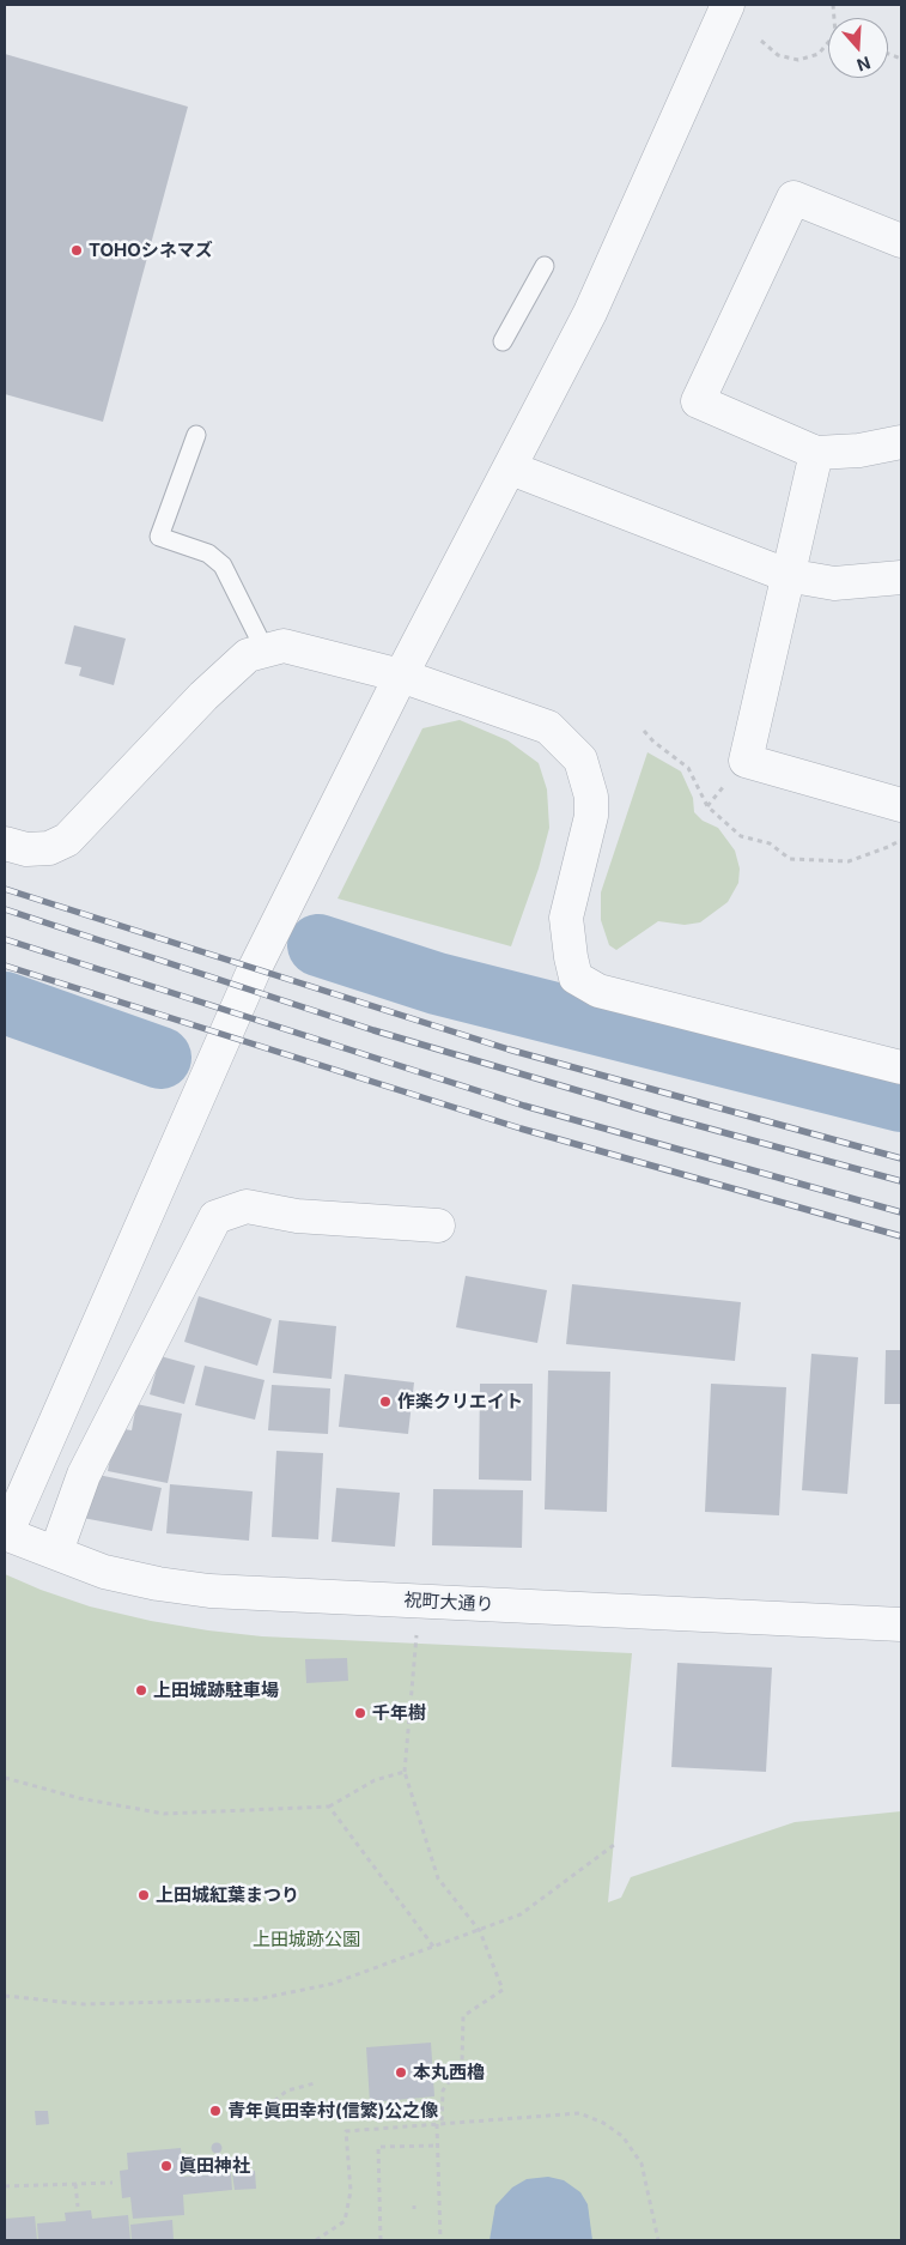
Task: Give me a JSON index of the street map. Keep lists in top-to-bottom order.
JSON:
{
  "streets": {
    "street": ["祝町大通り"]
  },
  "parks": ["上田城跡公園"],
  "places": [
    "TOHOシネマズ",
    "作楽クリエイト",
    "上田城跡駐車場",
    "千年樹",
    "上田城紅葉まつり",
    "本丸西櫓",
    "青年眞田幸村(信繁)公之像",
    "眞田神社"
  ],
  "north": "bottom"
}
